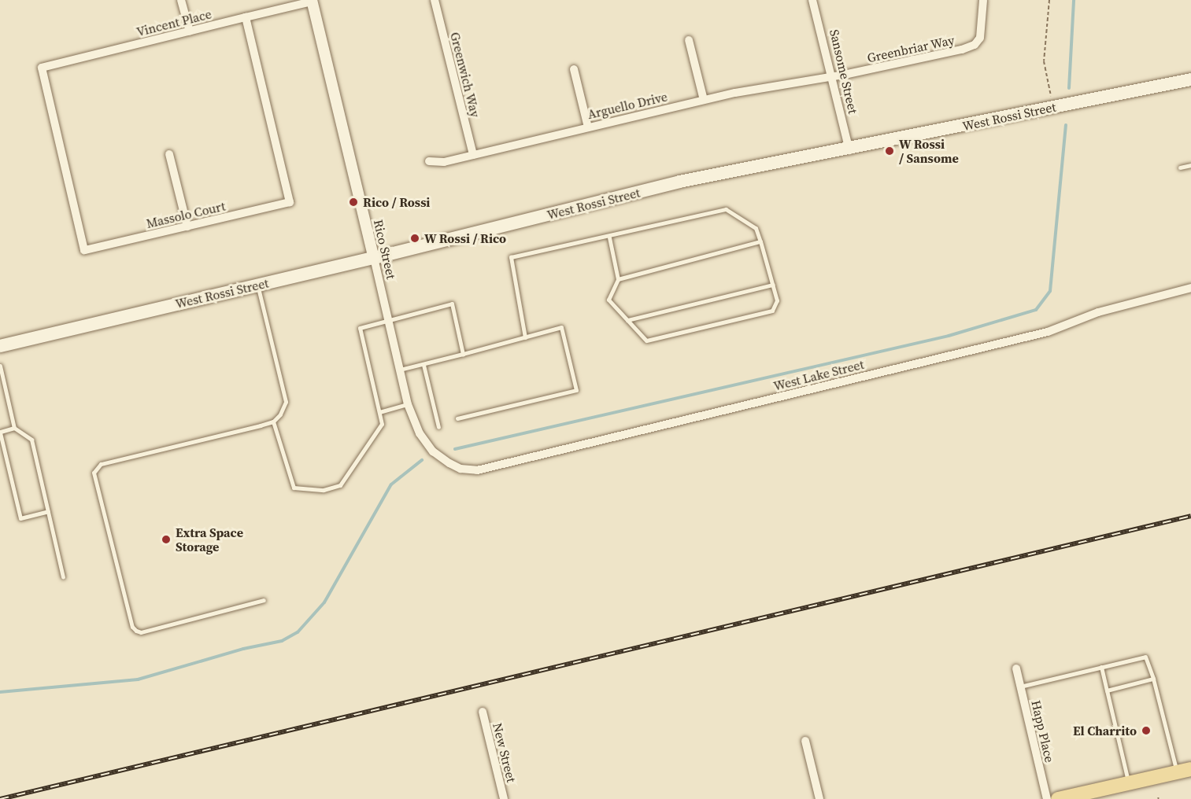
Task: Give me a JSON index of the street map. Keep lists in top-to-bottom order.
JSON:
{
  "streets": {
    "main road": ["West Rossi Street"],
    "street": [
      "Vincent Place",
      "Greenbriar Way",
      "Sansome Street",
      "Greenwich Way",
      "Arguello Drive",
      "Massolo Court",
      "Rico Street",
      "West Lake Street",
      "Happ Place",
      "New Street"
    ]
  },
  "crossings": [
    ["Vincent Place", "Massolo Court"],
    ["Vincent Place", "Rico Street"],
    ["Greenbriar Way", "Sansome Street"],
    ["Greenbriar Way", "Arguello Drive"],
    ["Sansome Street", "Arguello Drive"],
    ["Sansome Street", "West Rossi Street"],
    ["Greenwich Way", "Arguello Drive"],
    ["West Rossi Street", "Rico Street"],
    ["Rico Street", "West Lake Street"]
  ],
  "places": [
    "W Rossi / Sansome",
    "Rico / Rossi",
    "W Rossi / Rico",
    "Extra Space Storage",
    "El Charrito"
  ]
}
